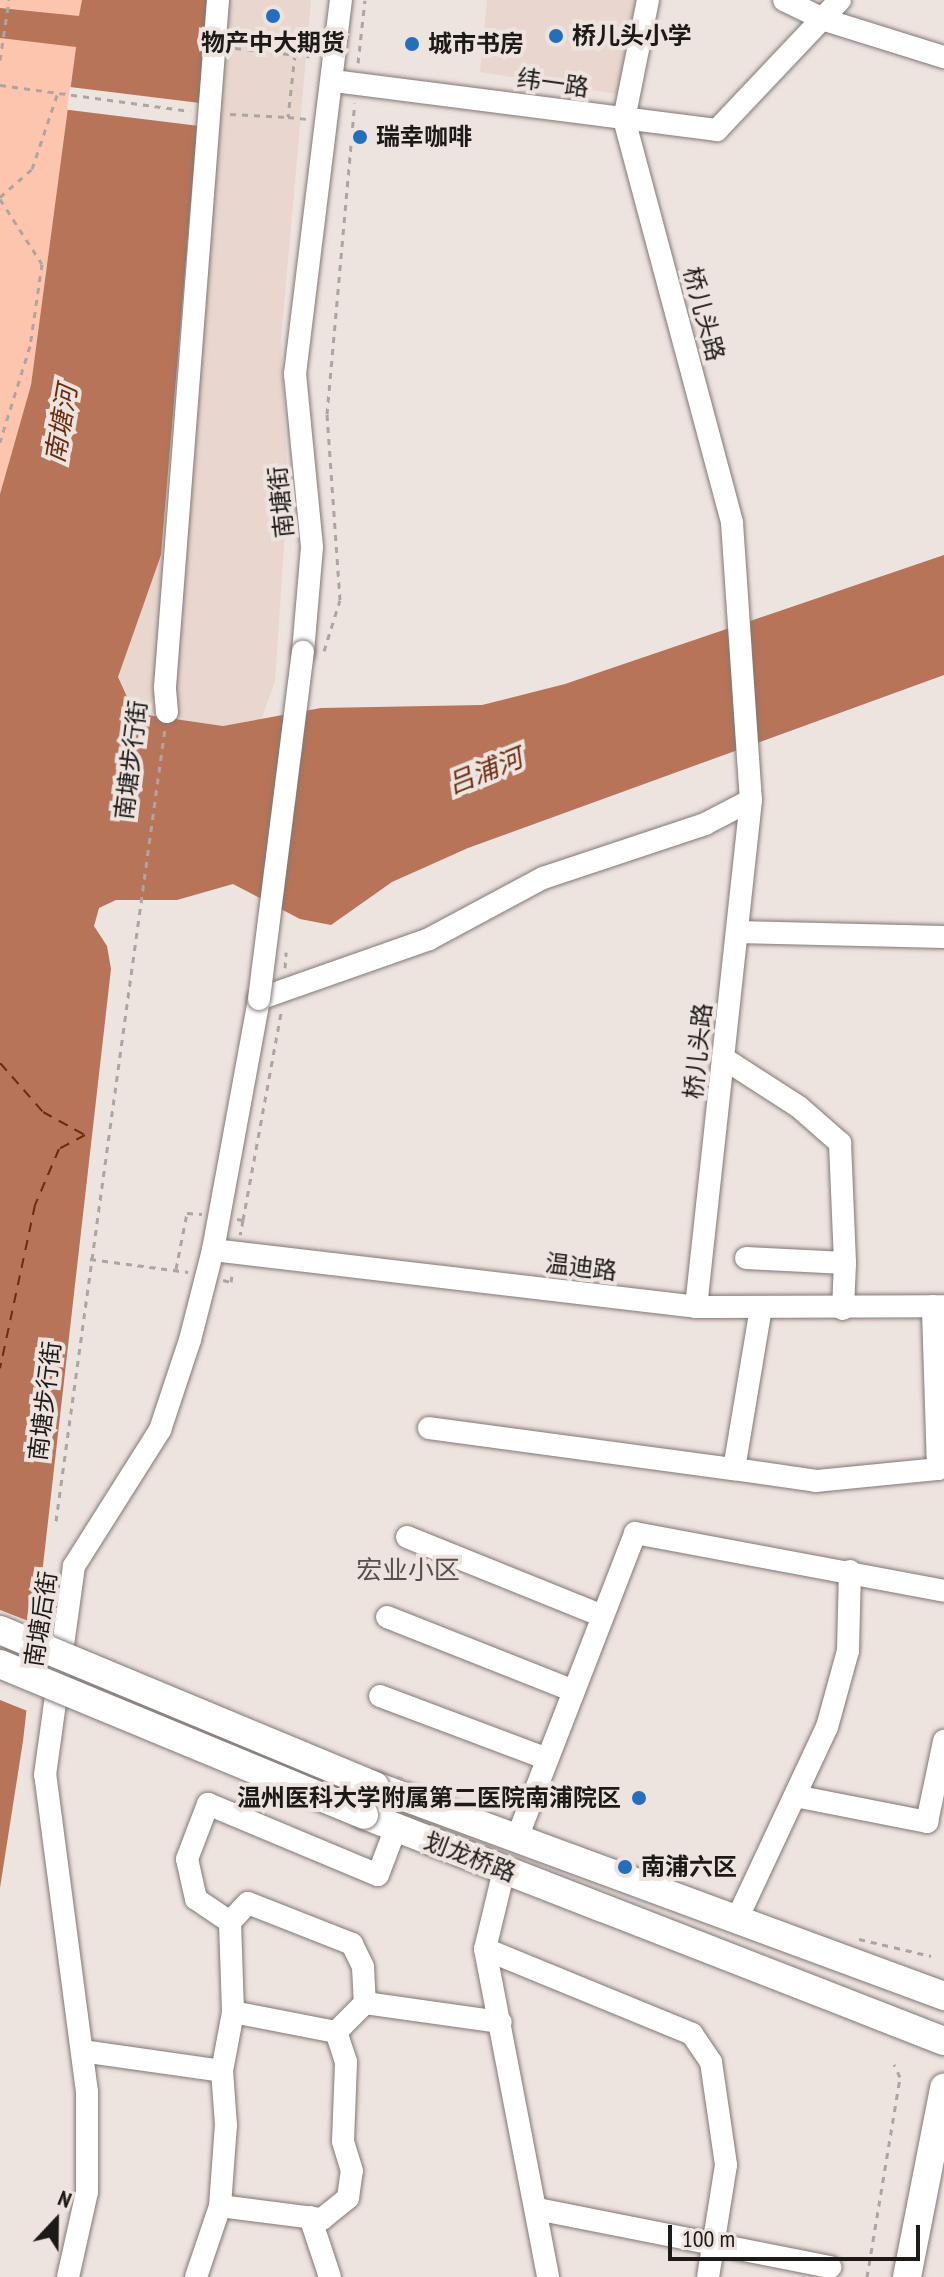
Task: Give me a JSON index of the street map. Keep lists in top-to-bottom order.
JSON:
{
  "streets": {
    "main road": ["划龙桥路"],
    "street": [
      "纬一路",
      "桥儿头路",
      "南塘街",
      "南塘步行街",
      "温迪路",
      "南塘后街"
    ]
  },
  "crossings": [
    ["纬一路", "桥儿头路"],
    ["纬一路", "南塘街"],
    ["桥儿头路", "温迪路"],
    ["南塘街", "南塘后街"],
    ["温迪路", "南塘后街"]
  ],
  "districts": ["宏业小区"],
  "water": ["南塘河", "吕浦河"],
  "places": [
    "物产中大期货",
    "桥儿头小学",
    "城市书房",
    "瑞幸咖啡",
    "温州医科大学附属第二医院南浦院区",
    "南浦六区"
  ],
  "scale_bar": "100 m",
  "north": "top"
}
